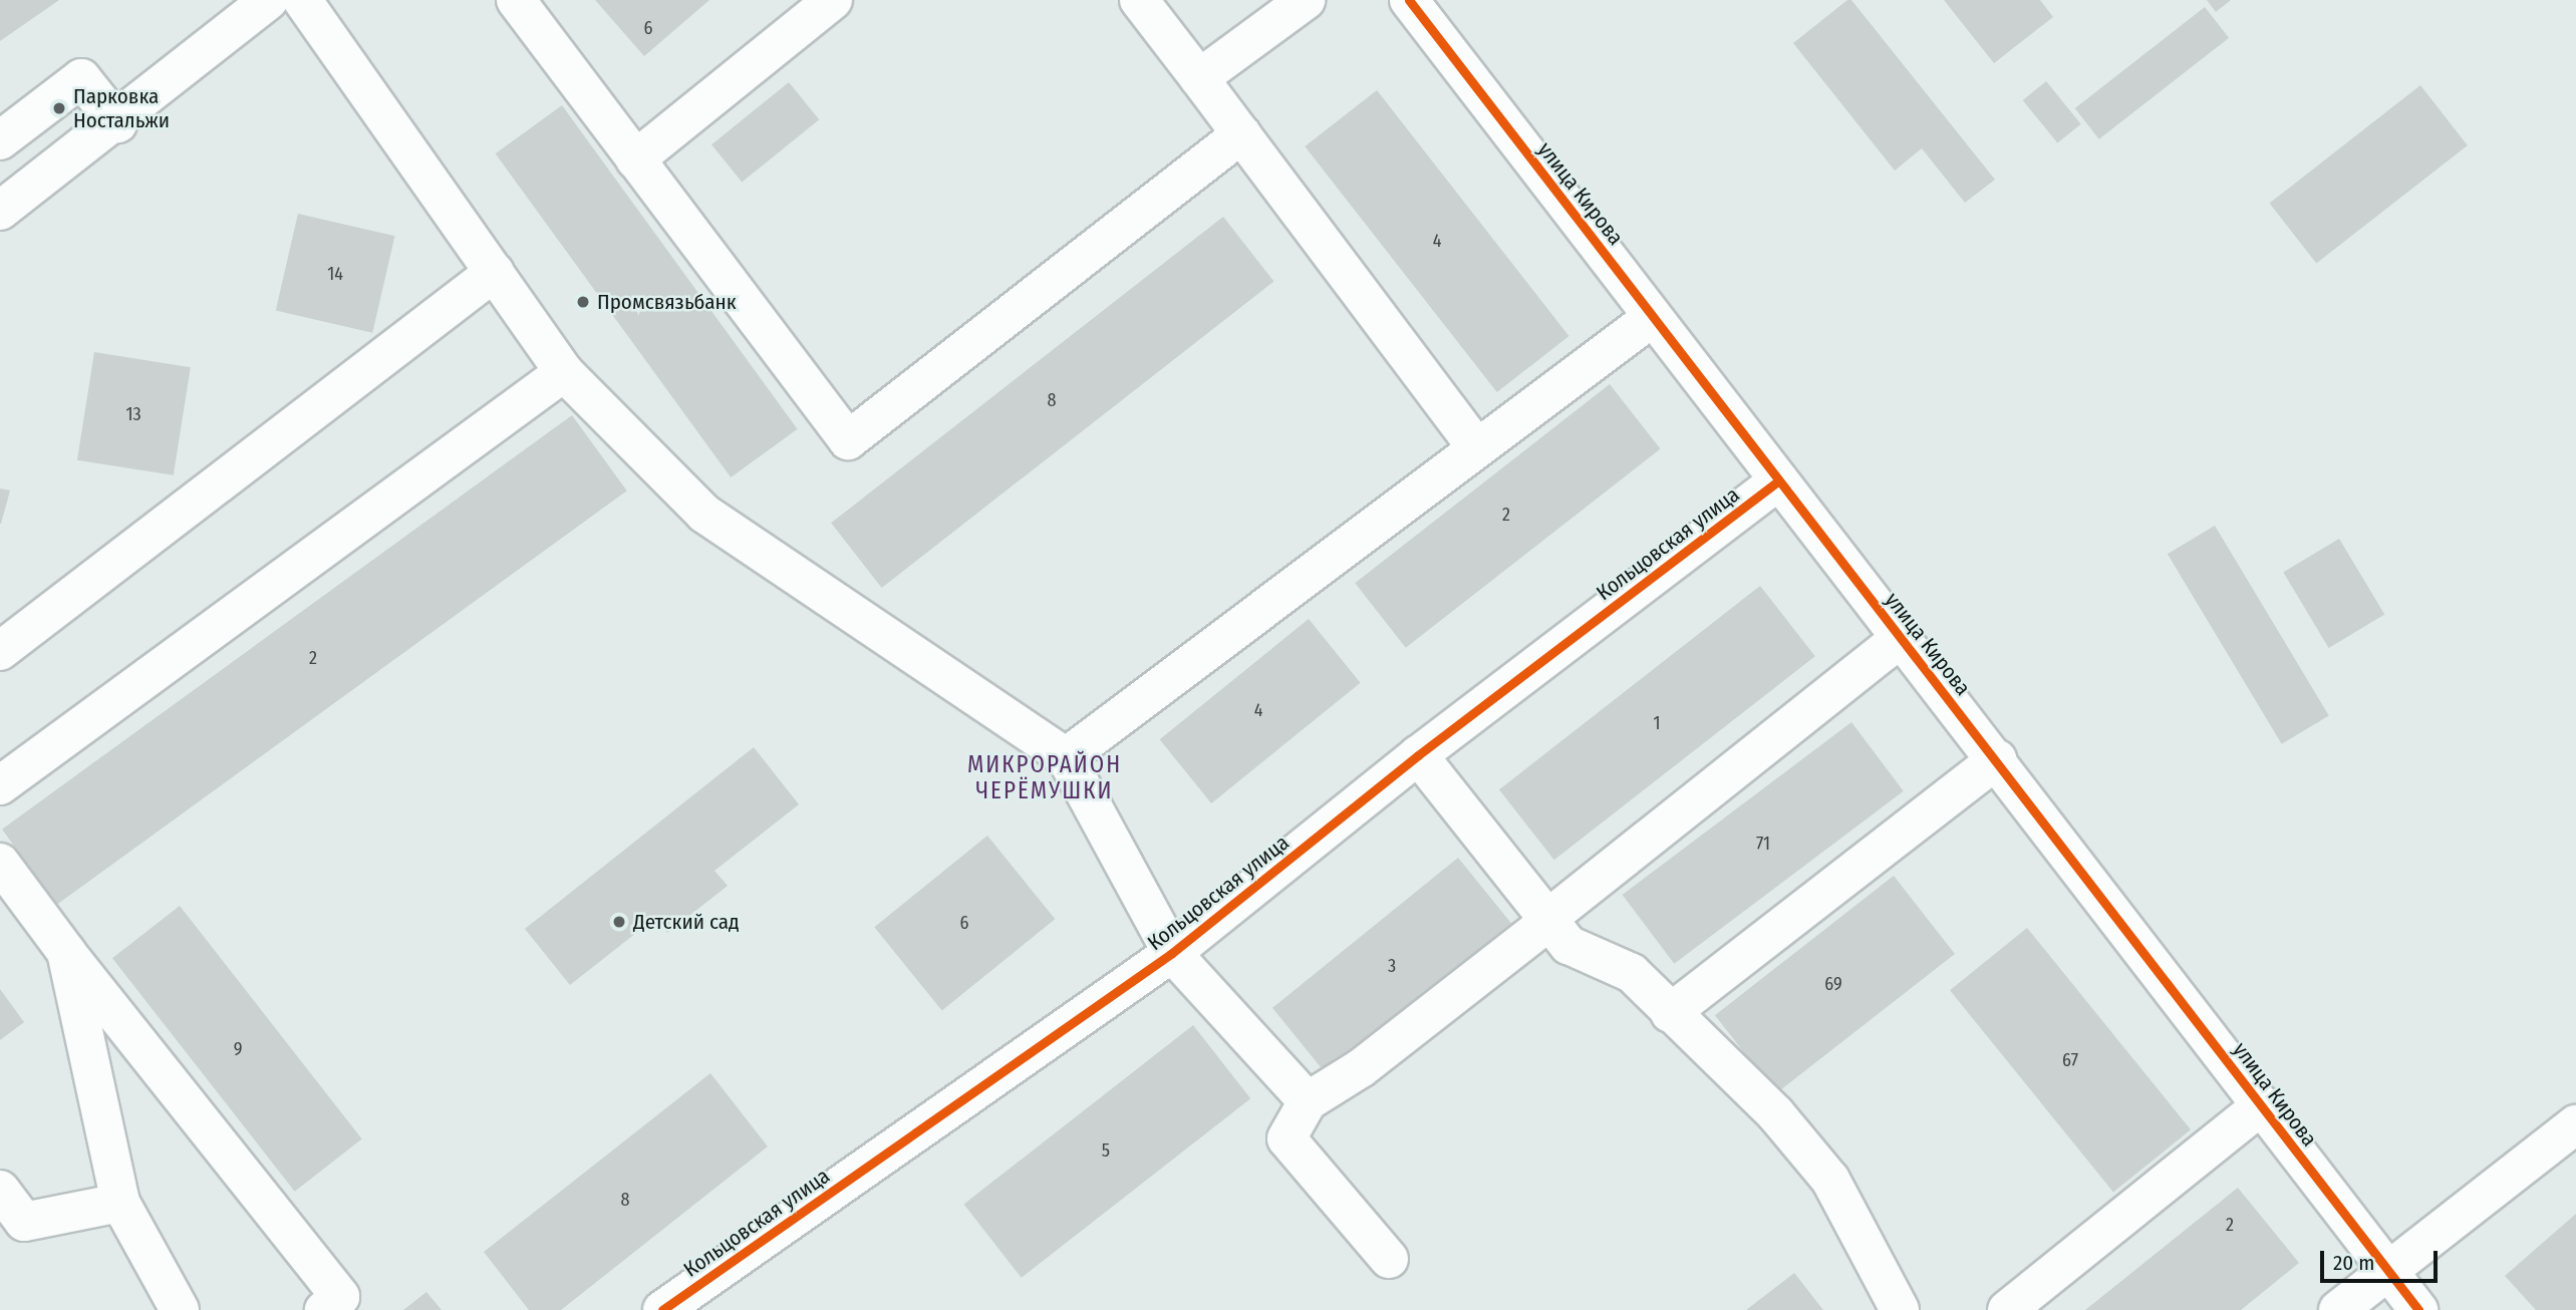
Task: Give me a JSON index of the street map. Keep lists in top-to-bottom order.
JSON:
{
  "streets": {
    "street": ["улица Кирова", "Кольцовская улица"]
  },
  "crossings": [
    ["улица Кирова", "Кольцовская улица"]
  ],
  "districts": ["МИКРОРАЙОН ЧЕРЁМУШКИ"],
  "places": ["Парковка Ностальжи", "Промсвязьбанк", "Детский сад"],
  "house_numbers": [
    "6",
    "4",
    "14",
    "8",
    "13",
    "2",
    "2",
    "4",
    "1",
    "71",
    "6",
    "3",
    "69",
    "9",
    "67",
    "5",
    "8",
    "2"
  ],
  "scale_bar": "20 m"
}
